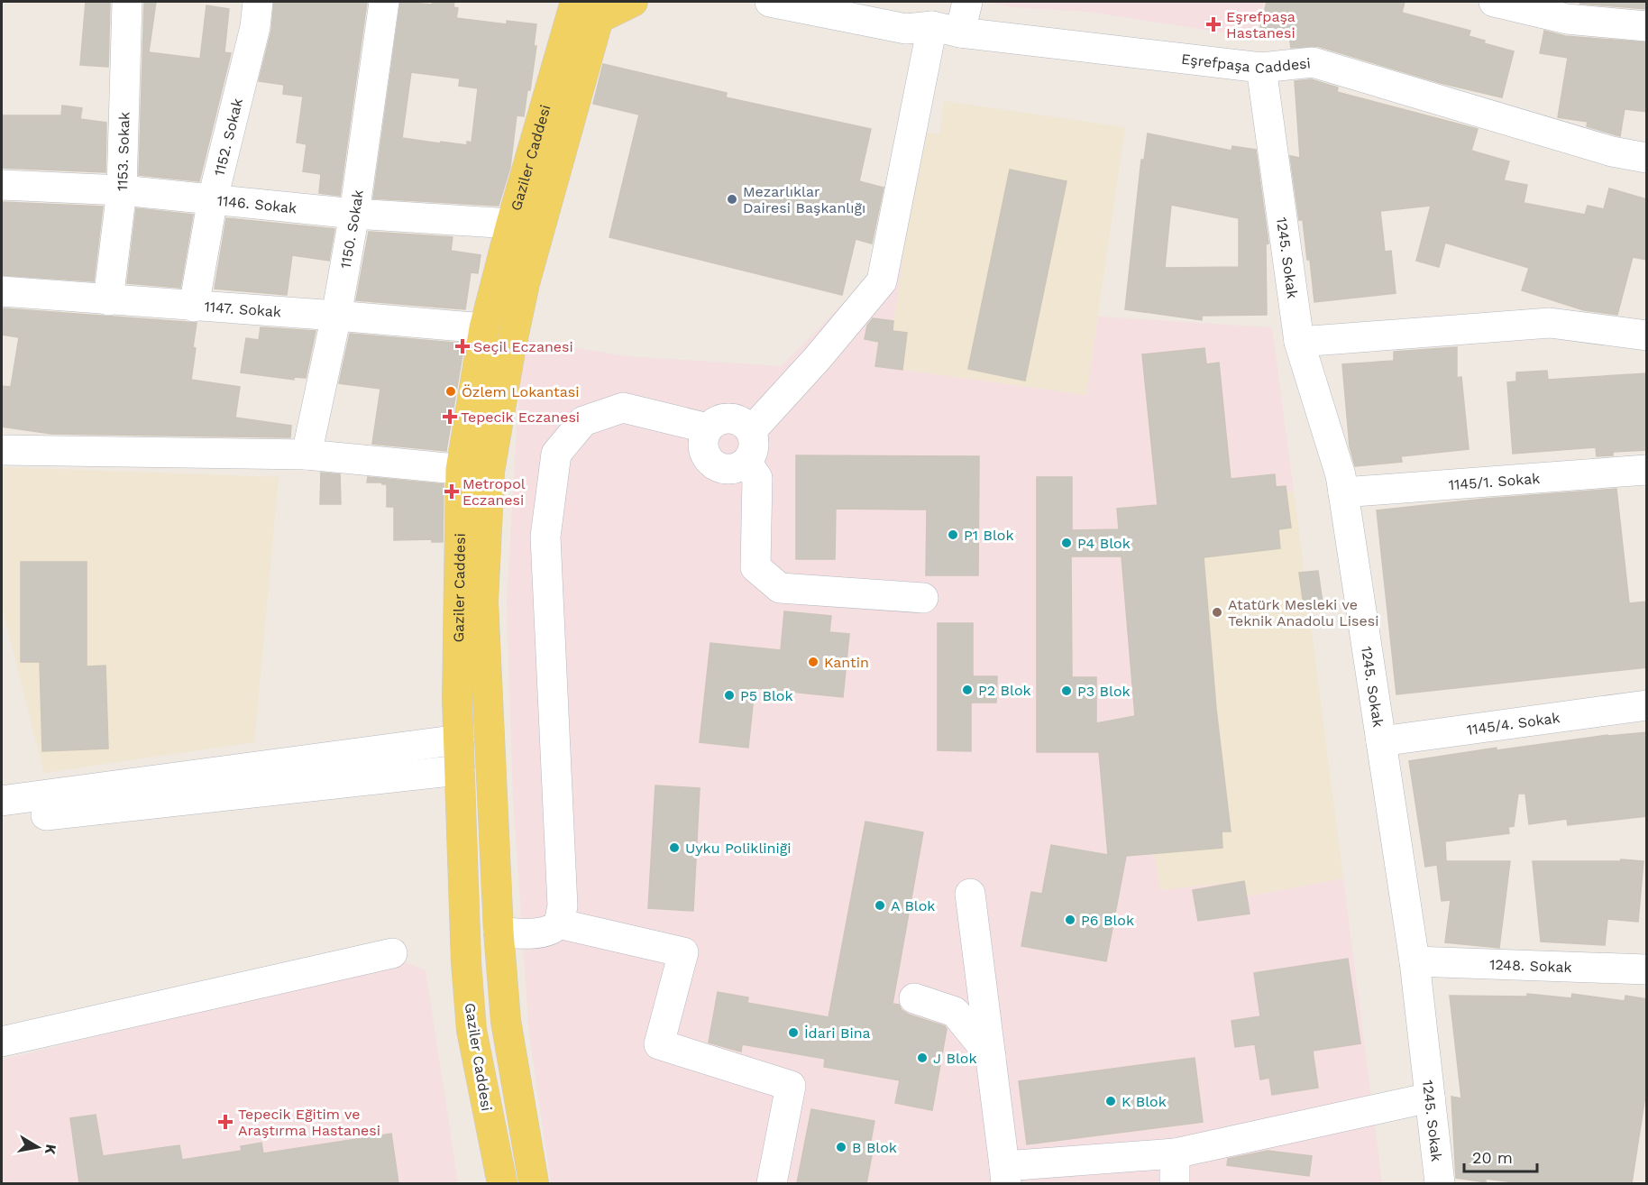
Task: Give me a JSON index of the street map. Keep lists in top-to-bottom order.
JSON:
{
  "streets": {
    "main road": ["Gaziler Caddesi"],
    "street": [
      "Eşrefpaşa Caddesi",
      "1152. Sokak",
      "1153. Sokak",
      "1146. Sokak",
      "1150. Sokak",
      "1245. Sokak",
      "1147. Sokak",
      "1145/1. Sokak",
      "1145/4. Sokak",
      "1248. Sokak"
    ]
  },
  "crossings": [
    ["Eşrefpaşa Caddesi", "1245. Sokak"],
    ["1152. Sokak", "1146. Sokak"],
    ["1152. Sokak", "1147. Sokak"],
    ["1153. Sokak", "1146. Sokak"],
    ["1153. Sokak", "1147. Sokak"],
    ["Gaziler Caddesi", "1146. Sokak"],
    ["Gaziler Caddesi", "1147. Sokak"],
    ["1146. Sokak", "1150. Sokak"],
    ["1150. Sokak", "1147. Sokak"],
    ["1245. Sokak", "1145/1. Sokak"],
    ["1245. Sokak", "1145/4. Sokak"],
    ["1245. Sokak", "1248. Sokak"]
  ],
  "places": {
    "health": [
      "Eşrefpaşa Hastanesi",
      "Seçil Eczanesi",
      "Tepecik Eczanesi",
      "Metropol Eczanesi",
      "Tepecik Eğitim ve Araştırma Hastanesi"
    ],
    "other": [
      "Mezarlıklar Dairesi Başkanlığı",
      "Özlem Lokantasi",
      "P1 Blok",
      "P4 Blok",
      "Atatürk Mesleki ve Teknik Anadolu Lisesi",
      "Kantin",
      "P2 Blok",
      "P3 Blok",
      "P5 Blok",
      "Uyku Polikliniği",
      "A Blok",
      "P6 Blok",
      "İdari Bina",
      "J Blok",
      "K Blok",
      "B Blok"
    ]
  },
  "scale_bar": "20 m",
  "north": "right"
}
